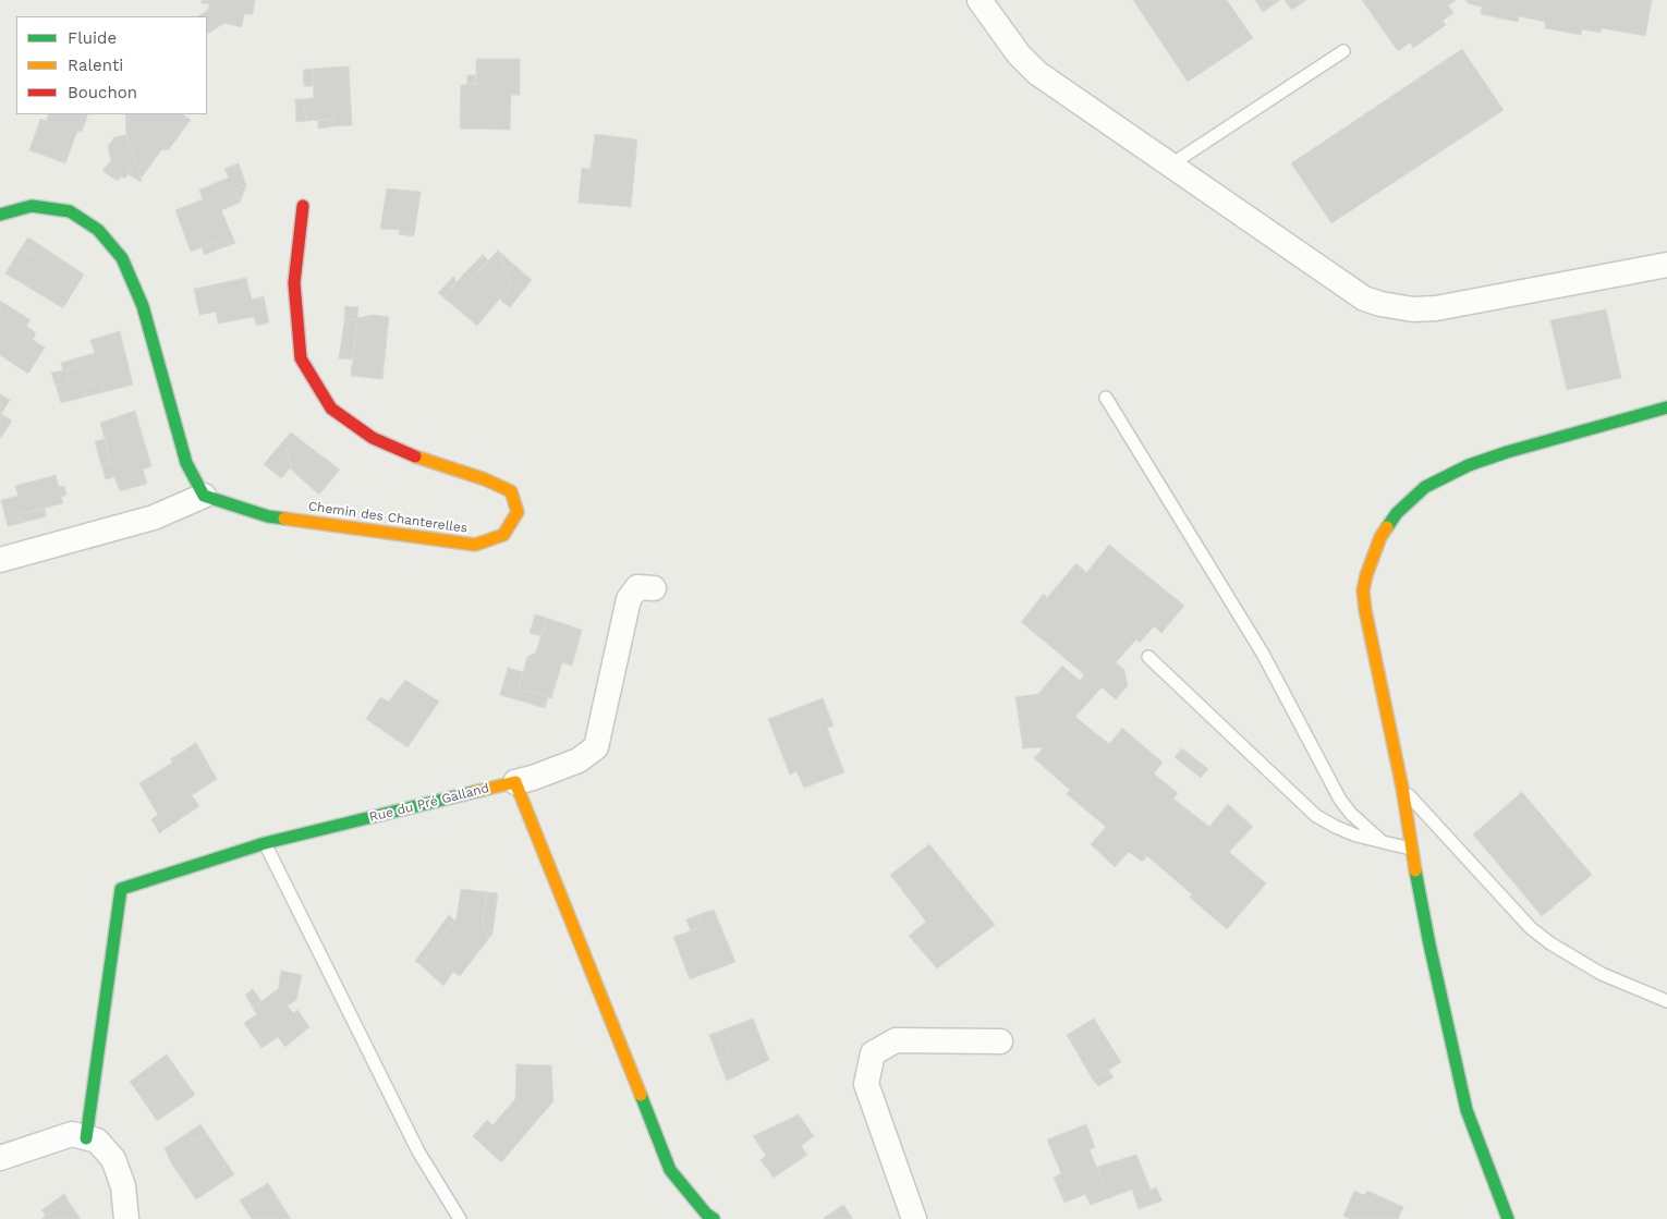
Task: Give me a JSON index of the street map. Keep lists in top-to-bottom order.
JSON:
{
  "streets": {
    "street": ["Chemin des Chanterelles", "Rue du Pré Galland"]
  },
  "legend": ["Fluide", "Ralenti", "Bouchon"]
}
